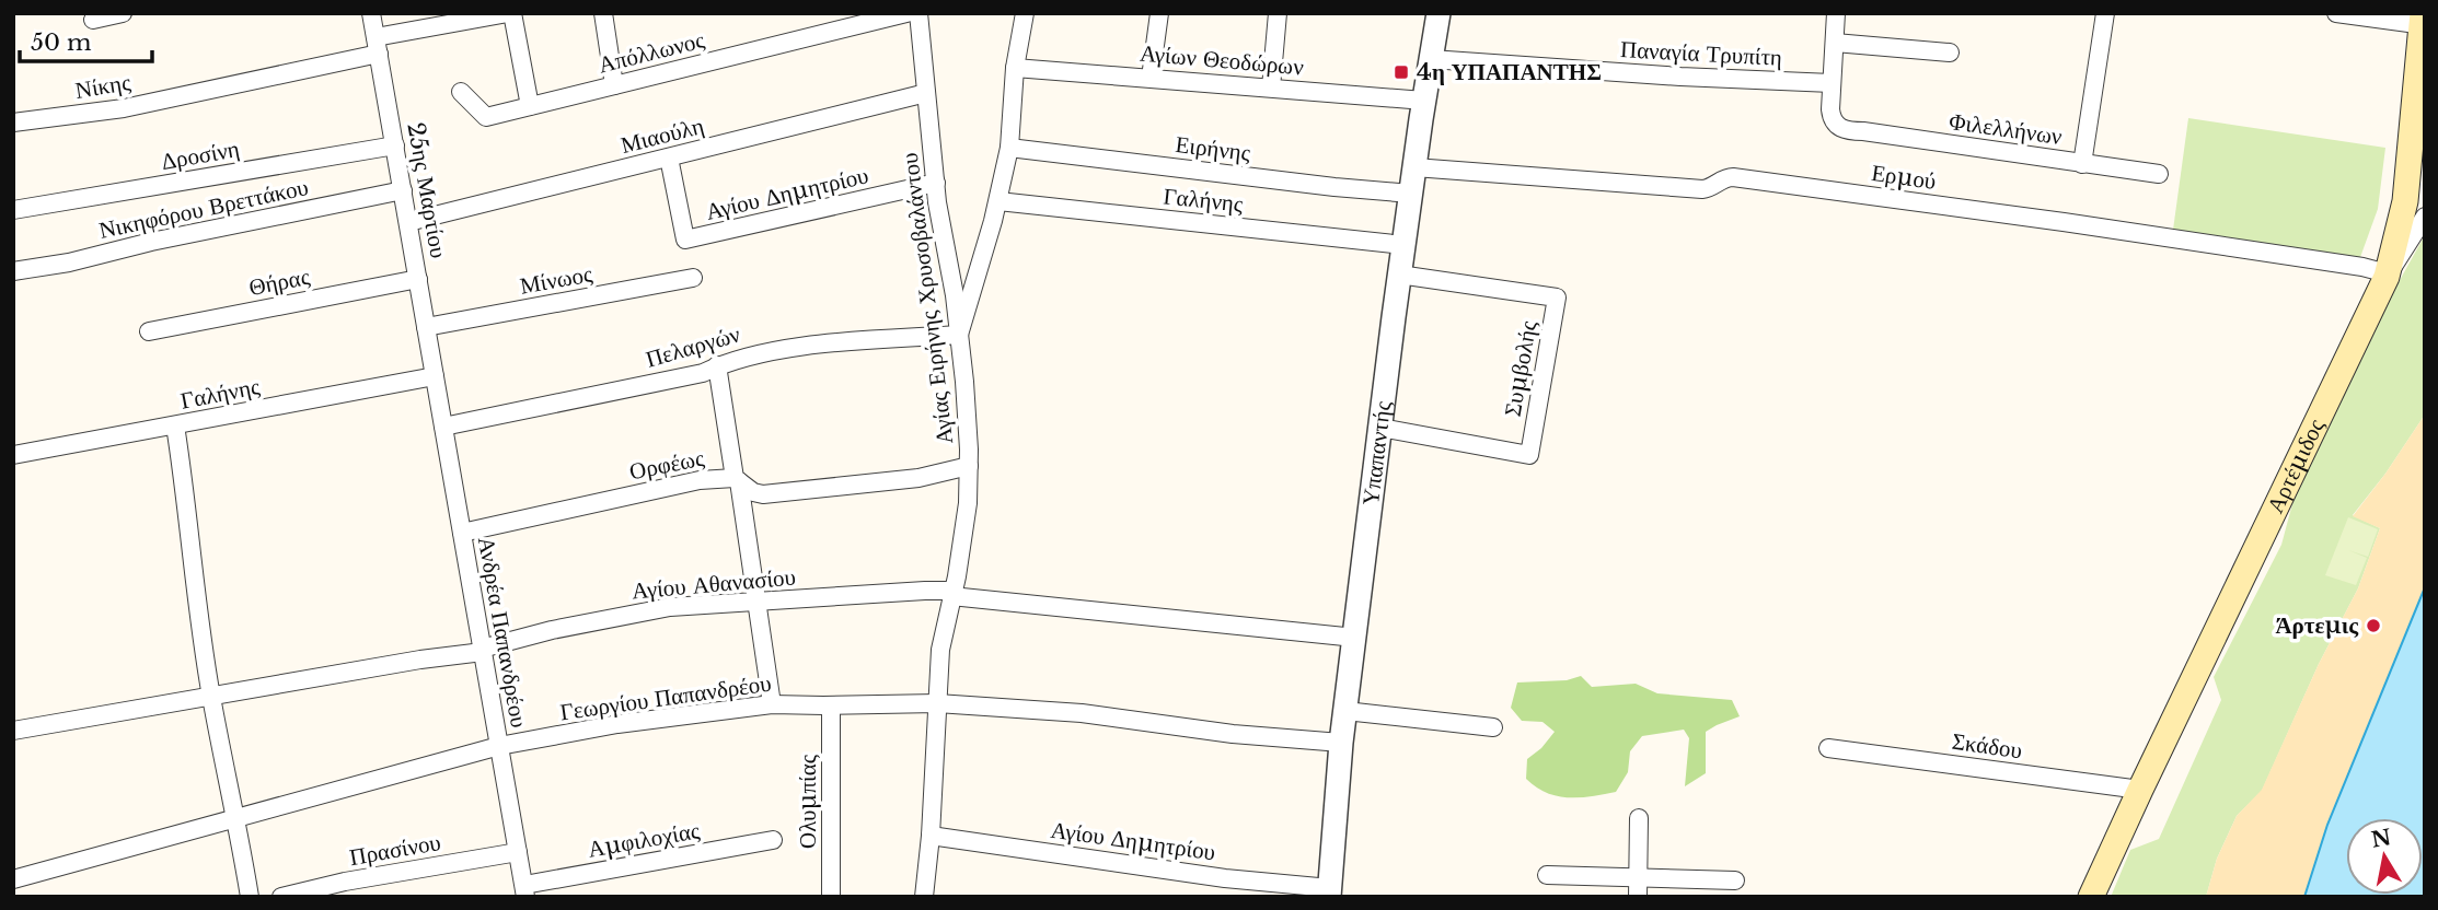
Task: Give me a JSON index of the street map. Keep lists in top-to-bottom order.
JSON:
{
  "streets": {
    "main road": ["Αρτέμιδος"],
    "street": [
      "Απόλλωνος",
      "Παναγία Τρυπίτη",
      "Αγίων Θεοδώρων",
      "Νίκης",
      "Φιλελλήνων",
      "Μιαούλη",
      "Ειρήνης",
      "Δροσίνη",
      "Ερμού",
      "25ης Μαρτίου",
      "Αγίου Δημητρίου",
      "Γαλήνης",
      "Νικηφόρου Βρεττάκου",
      "Μίνωος",
      "Θήρας",
      "Αγίας Ειρήνης Χρυσοβαλάντου",
      "Πελαργών",
      "Συμβολής",
      "Υπαπαντής",
      "Ορφέως",
      "Αγίου Αθανασίου",
      "Ανδρέα Παπανδρέου",
      "Γεωργίου Παπανδρέου",
      "Σκάδου",
      "Ολυμπίας",
      "Αμφιλοχίας",
      "Πρασίνου"
    ]
  },
  "crossings": [
    ["Παναγία Τρυπίτη", "Φιλελλήνων"],
    ["Παναγία Τρυπίτη", "Υπαπαντής"],
    ["Αγίων Θεοδώρων", "Υπαπαντής"],
    ["Νίκης", "25ης Μαρτίου"],
    ["Μιαούλη", "25ης Μαρτίου"],
    ["Μιαούλη", "Αγίου Δημητρίου"],
    ["Μιαούλη", "Αγίας Ειρήνης Χρυσοβαλάντου"],
    ["Ειρήνης", "Υπαπαντής"],
    ["Δροσίνη", "25ης Μαρτίου"],
    ["Ερμού", "Υπαπαντής"],
    ["Ερμού", "Αρτέμιδος"],
    ["25ης Μαρτίου", "Γαλήνης"],
    ["25ης Μαρτίου", "Νικηφόρου Βρεττάκου"],
    ["25ης Μαρτίου", "Μίνωος"],
    ["25ης Μαρτίου", "Θήρας"],
    ["25ης Μαρτίου", "Ανδρέα Παπανδρέου"],
    ["Αγίου Δημητρίου", "Αγίας Ειρήνης Χρυσοβαλάντου"],
    ["Αγίου Δημητρίου", "Υπαπαντής"],
    ["Γαλήνης", "Υπαπαντής"],
    ["Γαλήνης", "Ανδρέα Παπανδρέου"],
    ["Αγίας Ειρήνης Χρυσοβαλάντου", "Πελαργών"],
    ["Αγίας Ειρήνης Χρυσοβαλάντου", "Ορφέως"],
    ["Αγίας Ειρήνης Χρυσοβαλάντου", "Αγίου Αθανασίου"],
    ["Αγίας Ειρήνης Χρυσοβαλάντου", "Γεωργίου Παπανδρέου"],
    ["Πελαργών", "Ανδρέα Παπανδρέου"],
    ["Συμβολής", "Υπαπαντής"],
    ["Υπαπαντής", "Αγίου Αθανασίου"],
    ["Υπαπαντής", "Γεωργίου Παπανδρέου"],
    ["Ορφέως", "Ανδρέα Παπανδρέου"],
    ["Αρτέμιδος", "Σκάδου"],
    ["Αγίου Αθανασίου", "Ανδρέα Παπανδρέου"],
    ["Ανδρέα Παπανδρέου", "Γεωργίου Παπανδρέου"],
    ["Ανδρέα Παπανδρέου", "Αμφιλοχίας"],
    ["Ανδρέα Παπανδρέου", "Πρασίνου"],
    ["Γεωργίου Παπανδρέου", "Ολυμπίας"]
  ],
  "places": {
    "transit": ["4η ΥΠΑΠΑΝΤΗΣ"],
    "other": ["Άρτεμις"]
  },
  "scale_bar": "50 m",
  "north": "top"
}
